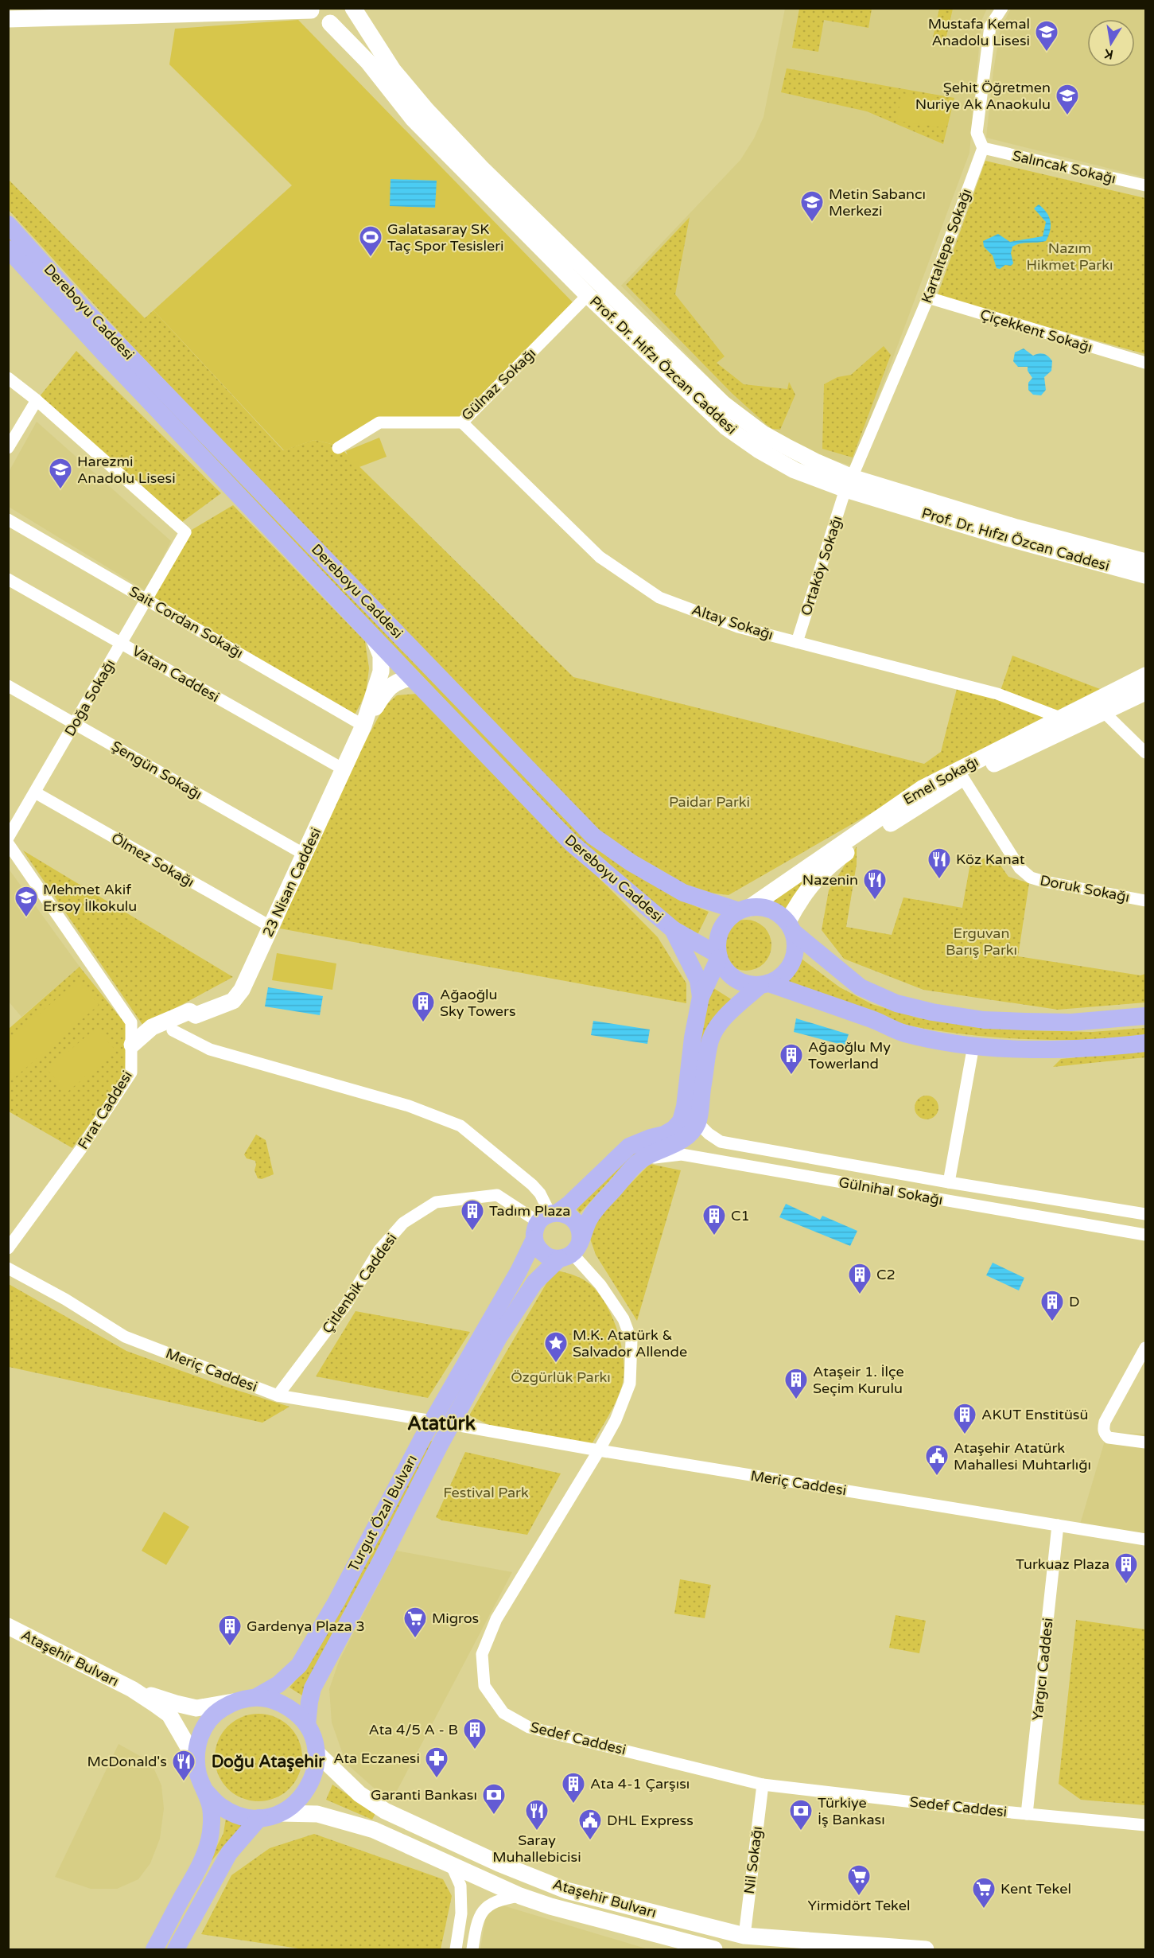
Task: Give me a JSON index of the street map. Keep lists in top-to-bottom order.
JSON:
{
  "streets": {
    "main road": ["Dereboyu Caddesi", "Turgut Özal Bulvarı"],
    "street": [
      "Salıncak Sokağı",
      "Kartaltepe Sokağı",
      "Çiçekkent Sokağı",
      "Prof. Dr. Hıfzı Özcan Caddesi",
      "Gülnaz Sokağı",
      "Ortaköy Sokağı",
      "Sait Cordan Sokağı",
      "Altay Sokağı",
      "Vatan Caddesi",
      "Doğa Sokağı",
      "Şengün Sokağı",
      "Emel Sokağı",
      "Ölmez Sokağı",
      "23 Nisan Caddesi",
      "Doruk Sokağı",
      "Fırat Caddesi",
      "Gülnihal Sokağı",
      "Çitlenbik Caddesi",
      "Meriç Caddesi",
      "Ataşehir Bulvarı",
      "Yargıcı Caddesi",
      "Sedef Caddesi",
      "Nil Sokağı"
    ]
  },
  "crossings": [
    ["Salıncak Sokağı", "Kartaltepe Sokağı"],
    ["Kartaltepe Sokağı", "Çiçekkent Sokağı"],
    ["Kartaltepe Sokağı", "Prof. Dr. Hıfzı Özcan Caddesi"],
    ["Kartaltepe Sokağı", "Ortaköy Sokağı"],
    ["Dereboyu Caddesi", "Emel Sokağı"],
    ["Dereboyu Caddesi", "Turgut Özal Bulvarı"],
    ["Prof. Dr. Hıfzı Özcan Caddesi", "Gülnaz Sokağı"],
    ["Prof. Dr. Hıfzı Özcan Caddesi", "Ortaköy Sokağı"],
    ["Gülnaz Sokağı", "Altay Sokağı"],
    ["Ortaköy Sokağı", "Altay Sokağı"],
    ["Sait Cordan Sokağı", "Doğa Sokağı"],
    ["Sait Cordan Sokağı", "23 Nisan Caddesi"],
    ["Altay Sokağı", "Emel Sokağı"],
    ["Vatan Caddesi", "Doğa Sokağı"],
    ["Vatan Caddesi", "23 Nisan Caddesi"],
    ["Doğa Sokağı", "Şengün Sokağı"],
    ["Doğa Sokağı", "Ölmez Sokağı"],
    ["Şengün Sokağı", "23 Nisan Caddesi"],
    ["Emel Sokağı", "Doruk Sokağı"],
    ["Emel Sokağı", "Turgut Özal Bulvarı"],
    ["Ölmez Sokağı", "23 Nisan Caddesi"],
    ["Gülnihal Sokağı", "Turgut Özal Bulvarı"],
    ["Çitlenbik Caddesi", "Meriç Caddesi"],
    ["Çitlenbik Caddesi", "Turgut Özal Bulvarı"],
    ["Çitlenbik Caddesi", "Sedef Caddesi"],
    ["Meriç Caddesi", "Turgut Özal Bulvarı"],
    ["Meriç Caddesi", "Yargıcı Caddesi"],
    ["Meriç Caddesi", "Sedef Caddesi"],
    ["Turgut Özal Bulvarı", "Ataşehir Bulvarı"],
    ["Turgut Özal Bulvarı", "Sedef Caddesi"],
    ["Ataşehir Bulvarı", "Nil Sokağı"],
    ["Yargıcı Caddesi", "Sedef Caddesi"],
    ["Sedef Caddesi", "Nil Sokağı"]
  ],
  "districts": ["Atatürk", "Doğu Ataşehir"],
  "parks": [
    "Nazım Hikmet Parkı",
    "Paidar Parki",
    "Erguvan Barış Parkı",
    "Özgürlük Parkı",
    "Festival Park"
  ],
  "places": {
    "school or university": [
      "Mustafa Kemal Anadolu Lisesi",
      "Şehit Öğretmen Nuriye Ak Anaokulu",
      "Metin Sabancı Merkezi",
      "Harezmi Anadolu Lisesi",
      "Mehmet Akif Ersoy İlkokulu"
    ],
    "sports": ["Galatasaray SK Taç Spor Tesisleri"],
    "restaurant": [
      "Köz Kanat",
      "Nazenin",
      "McDonald's",
      "Saray Muhallebicisi"
    ],
    "building": [
      "Ağaoğlu Sky Towers",
      "Ağaoğlu My Towerland",
      "Tadım Plaza",
      "C1",
      "C2",
      "D",
      "Ataşeir 1. İlçe Seçim Kurulu",
      "AKUT Enstitüsü",
      "Turkuaz Plaza",
      "Gardenya Plaza 3",
      "Ata 4/5 A - B",
      "Ata 4-1 Çarşısı"
    ],
    "place": ["M.K. Atatürk & Salvador Allende"],
    "public building": ["Ataşehir Atatürk Mahallesi Muhtarlığı", "DHL Express"],
    "supermarket": ["Migros", "Yirmidört Tekel", "Kent Tekel"],
    "pharmacy": ["Ata Eczanesi"],
    "bank": ["Garanti Bankası", "Türkiye İş Bankası"]
  },
  "north": "bottom"
}
